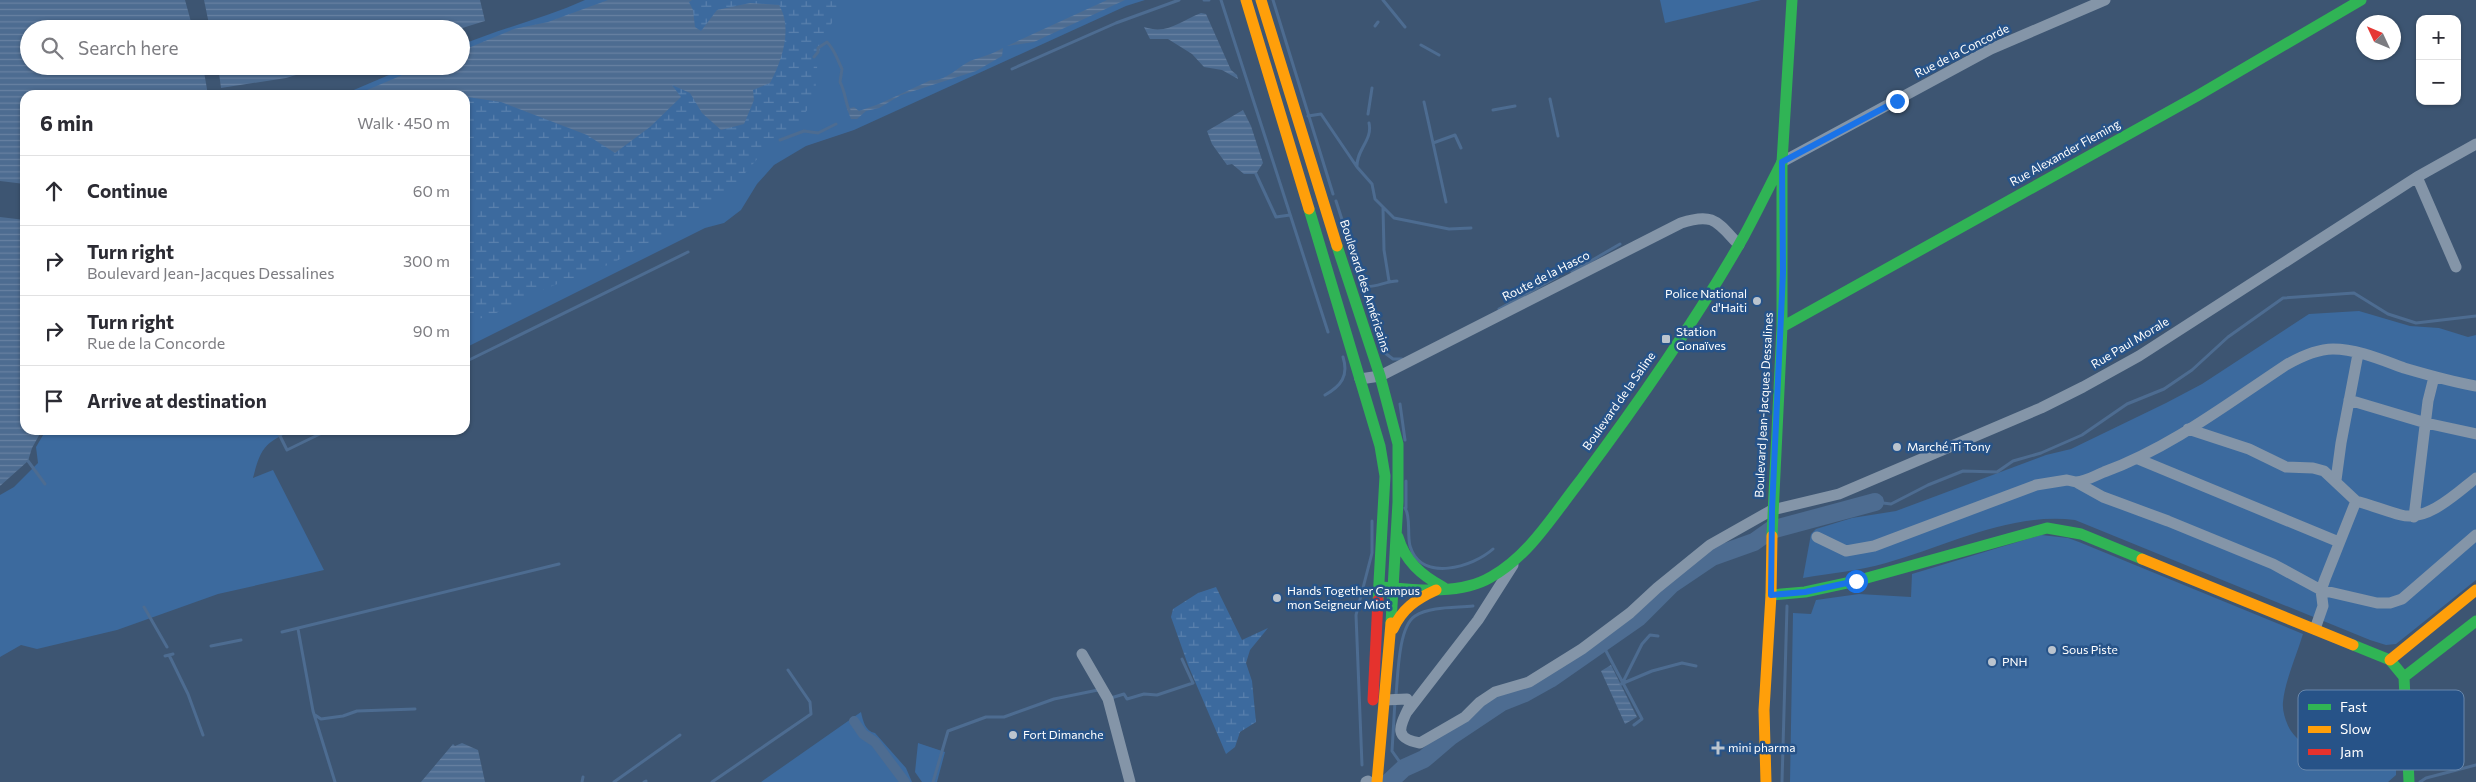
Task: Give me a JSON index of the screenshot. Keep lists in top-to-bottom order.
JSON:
{
  "streets": {
    "main road": [
      "Rue Alexander Fleming",
      "Boulevard des Américains",
      "Boulevard de la Saline",
      "Boulevard Jean-Jacques Dessalines"
    ],
    "street": ["Rue de la Concorde", "Route de la Hasco", "Rue Paul Morale"]
  },
  "crossings": [
    ["Rue de la Concorde", "Boulevard de la Saline"],
    ["Rue de la Concorde", "Boulevard Jean-Jacques Dessalines"],
    ["Rue Alexander Fleming", "Boulevard Jean-Jacques Dessalines"],
    ["Route de la Hasco", "Boulevard des Américains"],
    ["Route de la Hasco", "Boulevard de la Saline"],
    ["Boulevard des Américains", "Boulevard de la Saline"],
    ["Rue Paul Morale", "Boulevard Jean-Jacques Dessalines"],
    ["Boulevard de la Saline", "Boulevard Jean-Jacques Dessalines"]
  ],
  "places": {
    "other": [
      "Police National d'Haiti",
      "Marché Ti Tony",
      "Hands Together Campus mon Seigneur Miot",
      "Sous Piste",
      "PNH",
      "Fort Dimanche"
    ],
    "transit": ["Station Gonaïves"],
    "health": ["mini pharma"]
  },
  "legend": ["Fast", "Slow", "Jam"],
  "north": "top left",
  "page": {
    "map_buttons": ["+", "−"],
    "search": "Search here",
    "heading": ["6 min", "Walk · 450 m"],
    "list": [
      ["Continue", "60 m"],
      ["Turn right", "Boulevard Jean-Jacques Dessalines", "300 m"],
      ["Turn right", "Rue de la Concorde", "90 m"],
      "Arrive at destination"
    ]
  }
}
